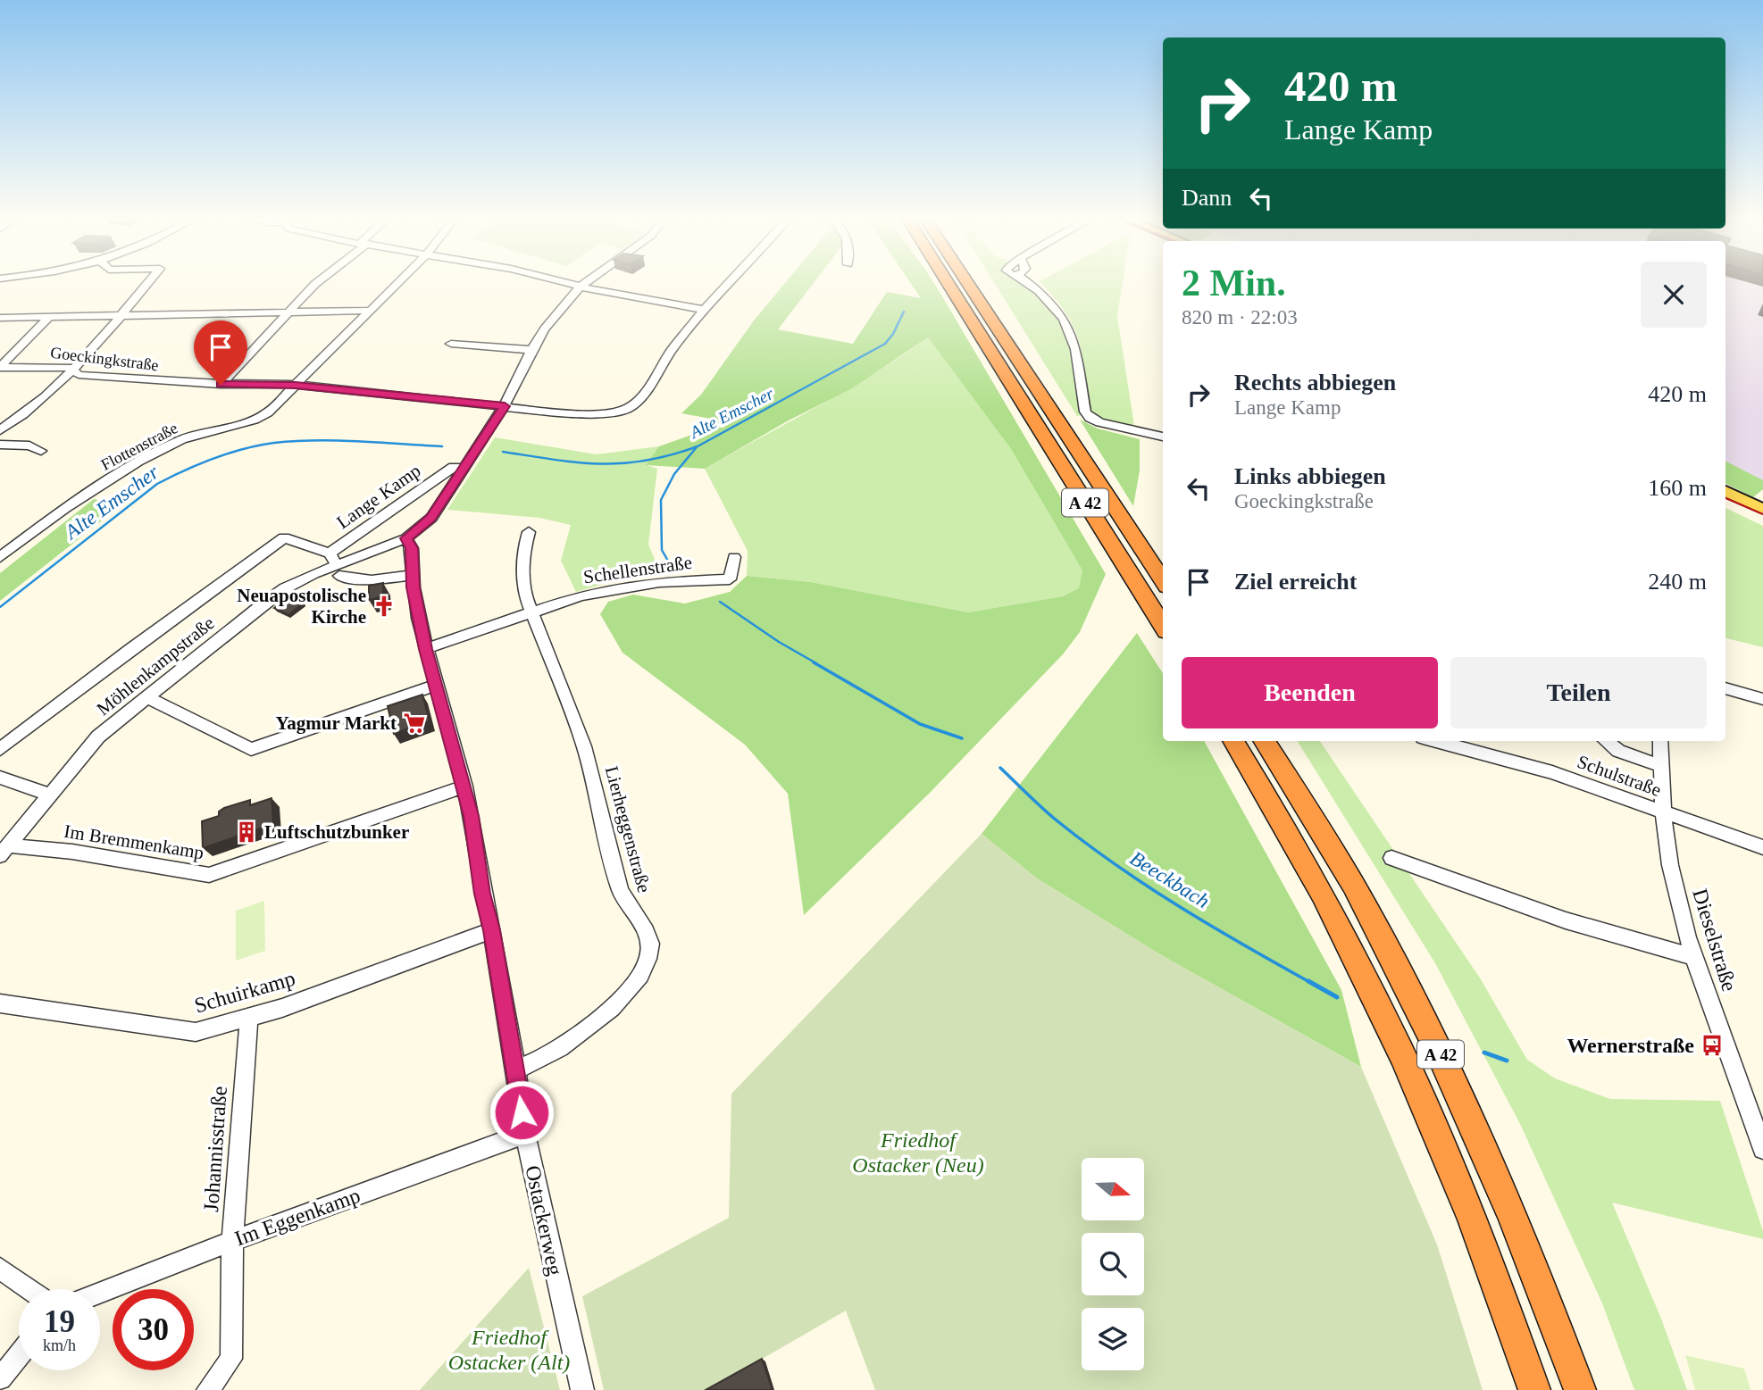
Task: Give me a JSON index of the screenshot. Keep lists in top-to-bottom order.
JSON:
{
  "streets": {
    "highway": ["A 42"],
    "street": [
      "Goeckingkstraße",
      "Flottenstraße",
      "Lange Kamp",
      "Schellenstraße",
      "Möhlenkampstraße",
      "Schulstraße",
      "Lierheggenstraße",
      "Im Bremmenkamp",
      "Dieselstraße",
      "Schuirkamp",
      "Johannisstraße",
      "Im Eggenkamp",
      "Ostackerweg"
    ]
  },
  "crossings": [
    ["Goeckingkstraße", "Flottenstraße"],
    ["Goeckingkstraße", "Lange Kamp"],
    ["Lange Kamp", "Möhlenkampstraße"],
    ["Lange Kamp", "Ostackerweg"],
    ["Schellenstraße", "Lierheggenstraße"],
    ["Schellenstraße", "Ostackerweg"],
    ["Möhlenkampstraße", "Im Bremmenkamp"],
    ["Möhlenkampstraße", "Ostackerweg"],
    ["Schulstraße", "Dieselstraße"],
    ["Lierheggenstraße", "Ostackerweg"],
    ["Im Bremmenkamp", "Ostackerweg"],
    ["Schuirkamp", "Johannisstraße"],
    ["Schuirkamp", "Ostackerweg"],
    ["Johannisstraße", "Im Eggenkamp"],
    ["Im Eggenkamp", "Ostackerweg"]
  ],
  "water": ["Alte Emscher", "Beeckbach"],
  "parks": ["Friedhof Ostacker (Neu)", "Friedhof Ostacker (Alt)"],
  "places": {
    "church": ["Neuapostolische Kirche"],
    "supermarket": ["Yagmur Markt"],
    "building": ["Luftschutzbunker"],
    "bus stop": ["Wernerstraße"]
  },
  "north": "right",
  "page": {
    "turn": ["420 m", "Lange Kamp"],
    "then": "Dann",
    "heading": ["2 Min.", "820 m · 22:03"],
    "list": [
      {
        "name": "Rechts abbiegen",
        "note": "Lange Kamp",
        "value": "420 m"
      },
      {
        "name": "Links abbiegen",
        "note": "Goeckingkstraße",
        "value": "160 m"
      },
      {
        "name": "Ziel erreicht",
        "value": "240 m"
      }
    ],
    "buttons": ["Beenden", "Teilen"],
    "speed": "19 km/h",
    "limit": "30"
  }
}
